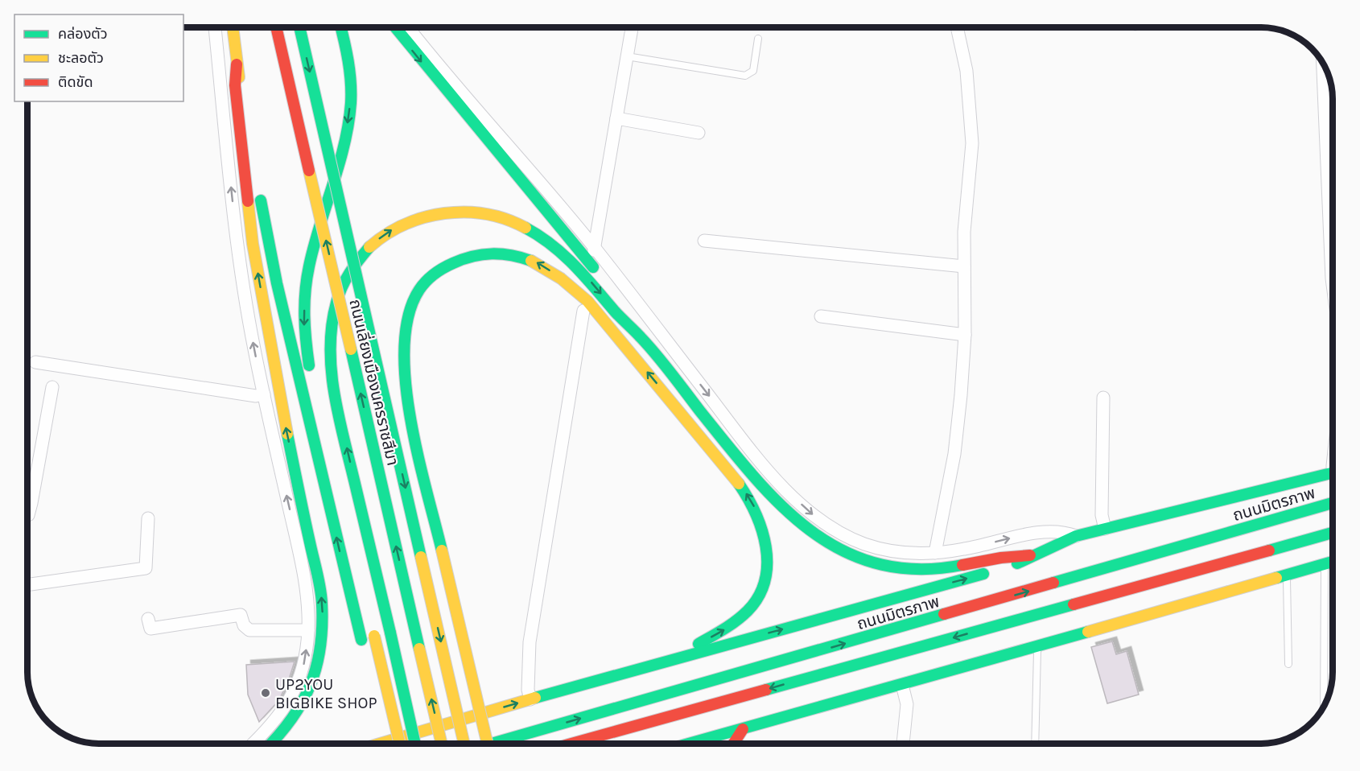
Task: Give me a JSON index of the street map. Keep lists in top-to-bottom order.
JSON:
{
  "streets": {
    "main road": ["ถนนเลี่ยงเมืองนครราชสีมา", "ถนนมิตรภาพ"]
  },
  "places": ["UP2YOU BIGBIKE SHOP"],
  "legend": ["คล่องตัว", "ชะลอตัว", "ติดขัด"]
}
